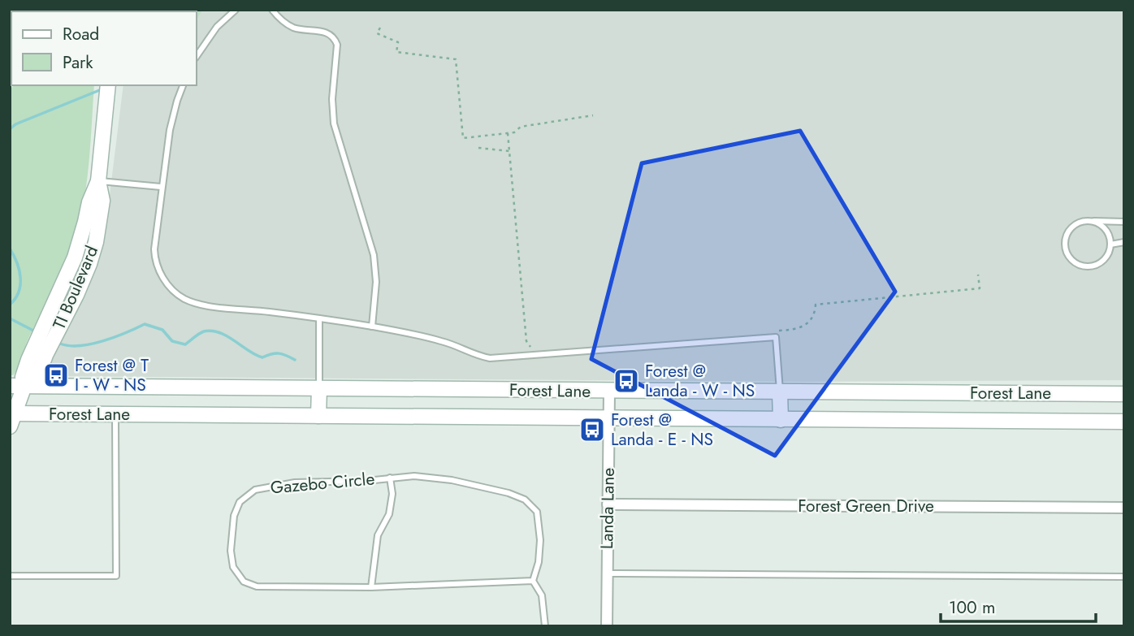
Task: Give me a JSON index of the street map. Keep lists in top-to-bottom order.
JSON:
{
  "streets": {
    "main road": ["TI Boulevard", "Forest Lane"],
    "street": ["Forest Green Drive", "Landa Lane"],
    "lane": ["Gazebo Circle"]
  },
  "crossings": [
    ["TI Boulevard", "Forest Lane"],
    ["Forest Lane", "Landa Lane"],
    ["Forest Green Drive", "Landa Lane"]
  ],
  "places": {
    "bus stop": ["Forest @ T I - W - NS", "Forest @ Landa - W - NS", "Forest @ Landa - E - NS"]
  },
  "legend": ["Road", "Park"],
  "scale_bar": "100 m"
}
